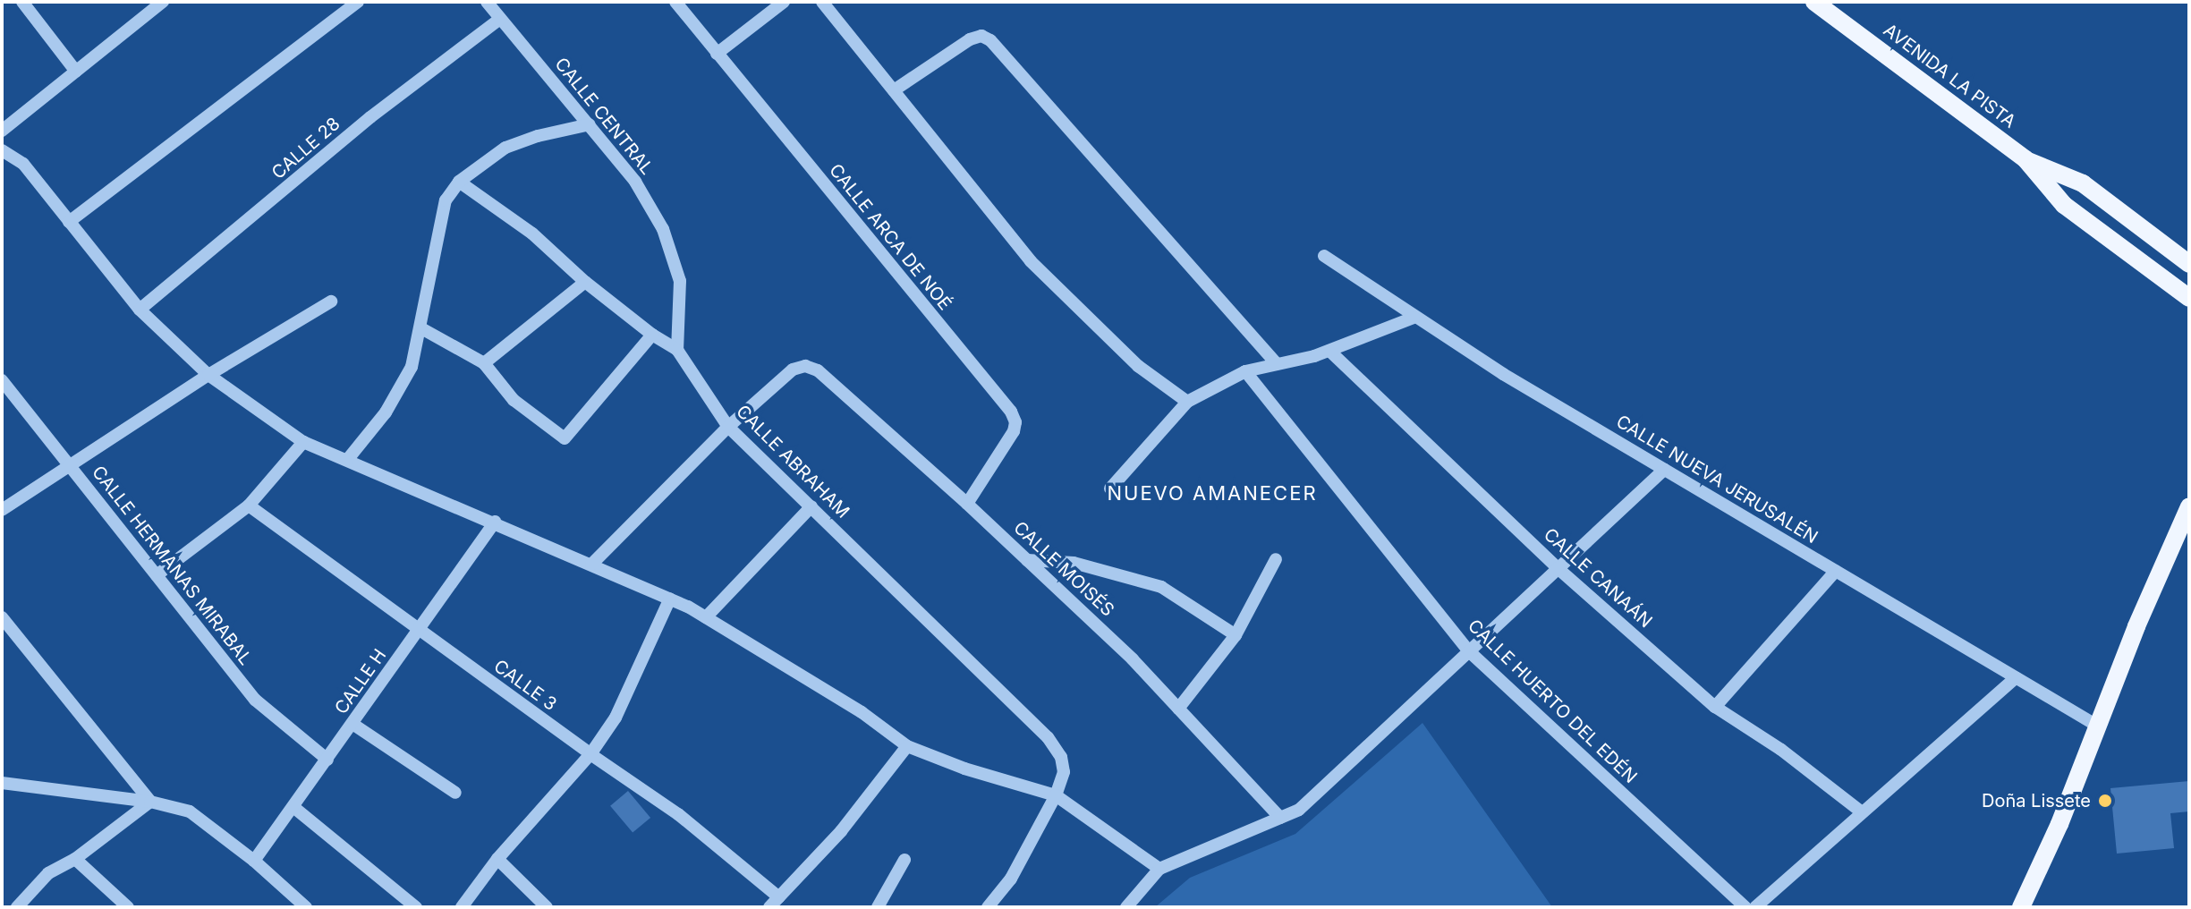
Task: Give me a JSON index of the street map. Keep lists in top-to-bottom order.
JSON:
{
  "streets": {
    "main road": ["AVENIDA LA PISTA"],
    "street": [
      "CALLE CENTRAL",
      "CALLE 28",
      "CALLE ARCA DE NOÉ",
      "CALLE ABRAHAM",
      "CALLE NUEVA JERUSALÉN",
      "CALLE HERMANAS MIRABAL",
      "CALLE MOISÉS",
      "CALLE CANAÁN",
      "CALLE H",
      "CALLE 3",
      "CALLE HUERTO DEL EDÉN"
    ]
  },
  "crossings": [
    ["CALLE CENTRAL", "CALLE 28"],
    ["CALLE CENTRAL", "CALLE ABRAHAM"],
    ["CALLE ARCA DE NOÉ", "CALLE MOISÉS"],
    ["CALLE ABRAHAM", "CALLE MOISÉS"],
    ["CALLE HERMANAS MIRABAL", "CALLE H"],
    ["CALLE H", "CALLE 3"]
  ],
  "districts": ["NUEVO AMANECER"],
  "places": ["Doña Lissete"]
}
